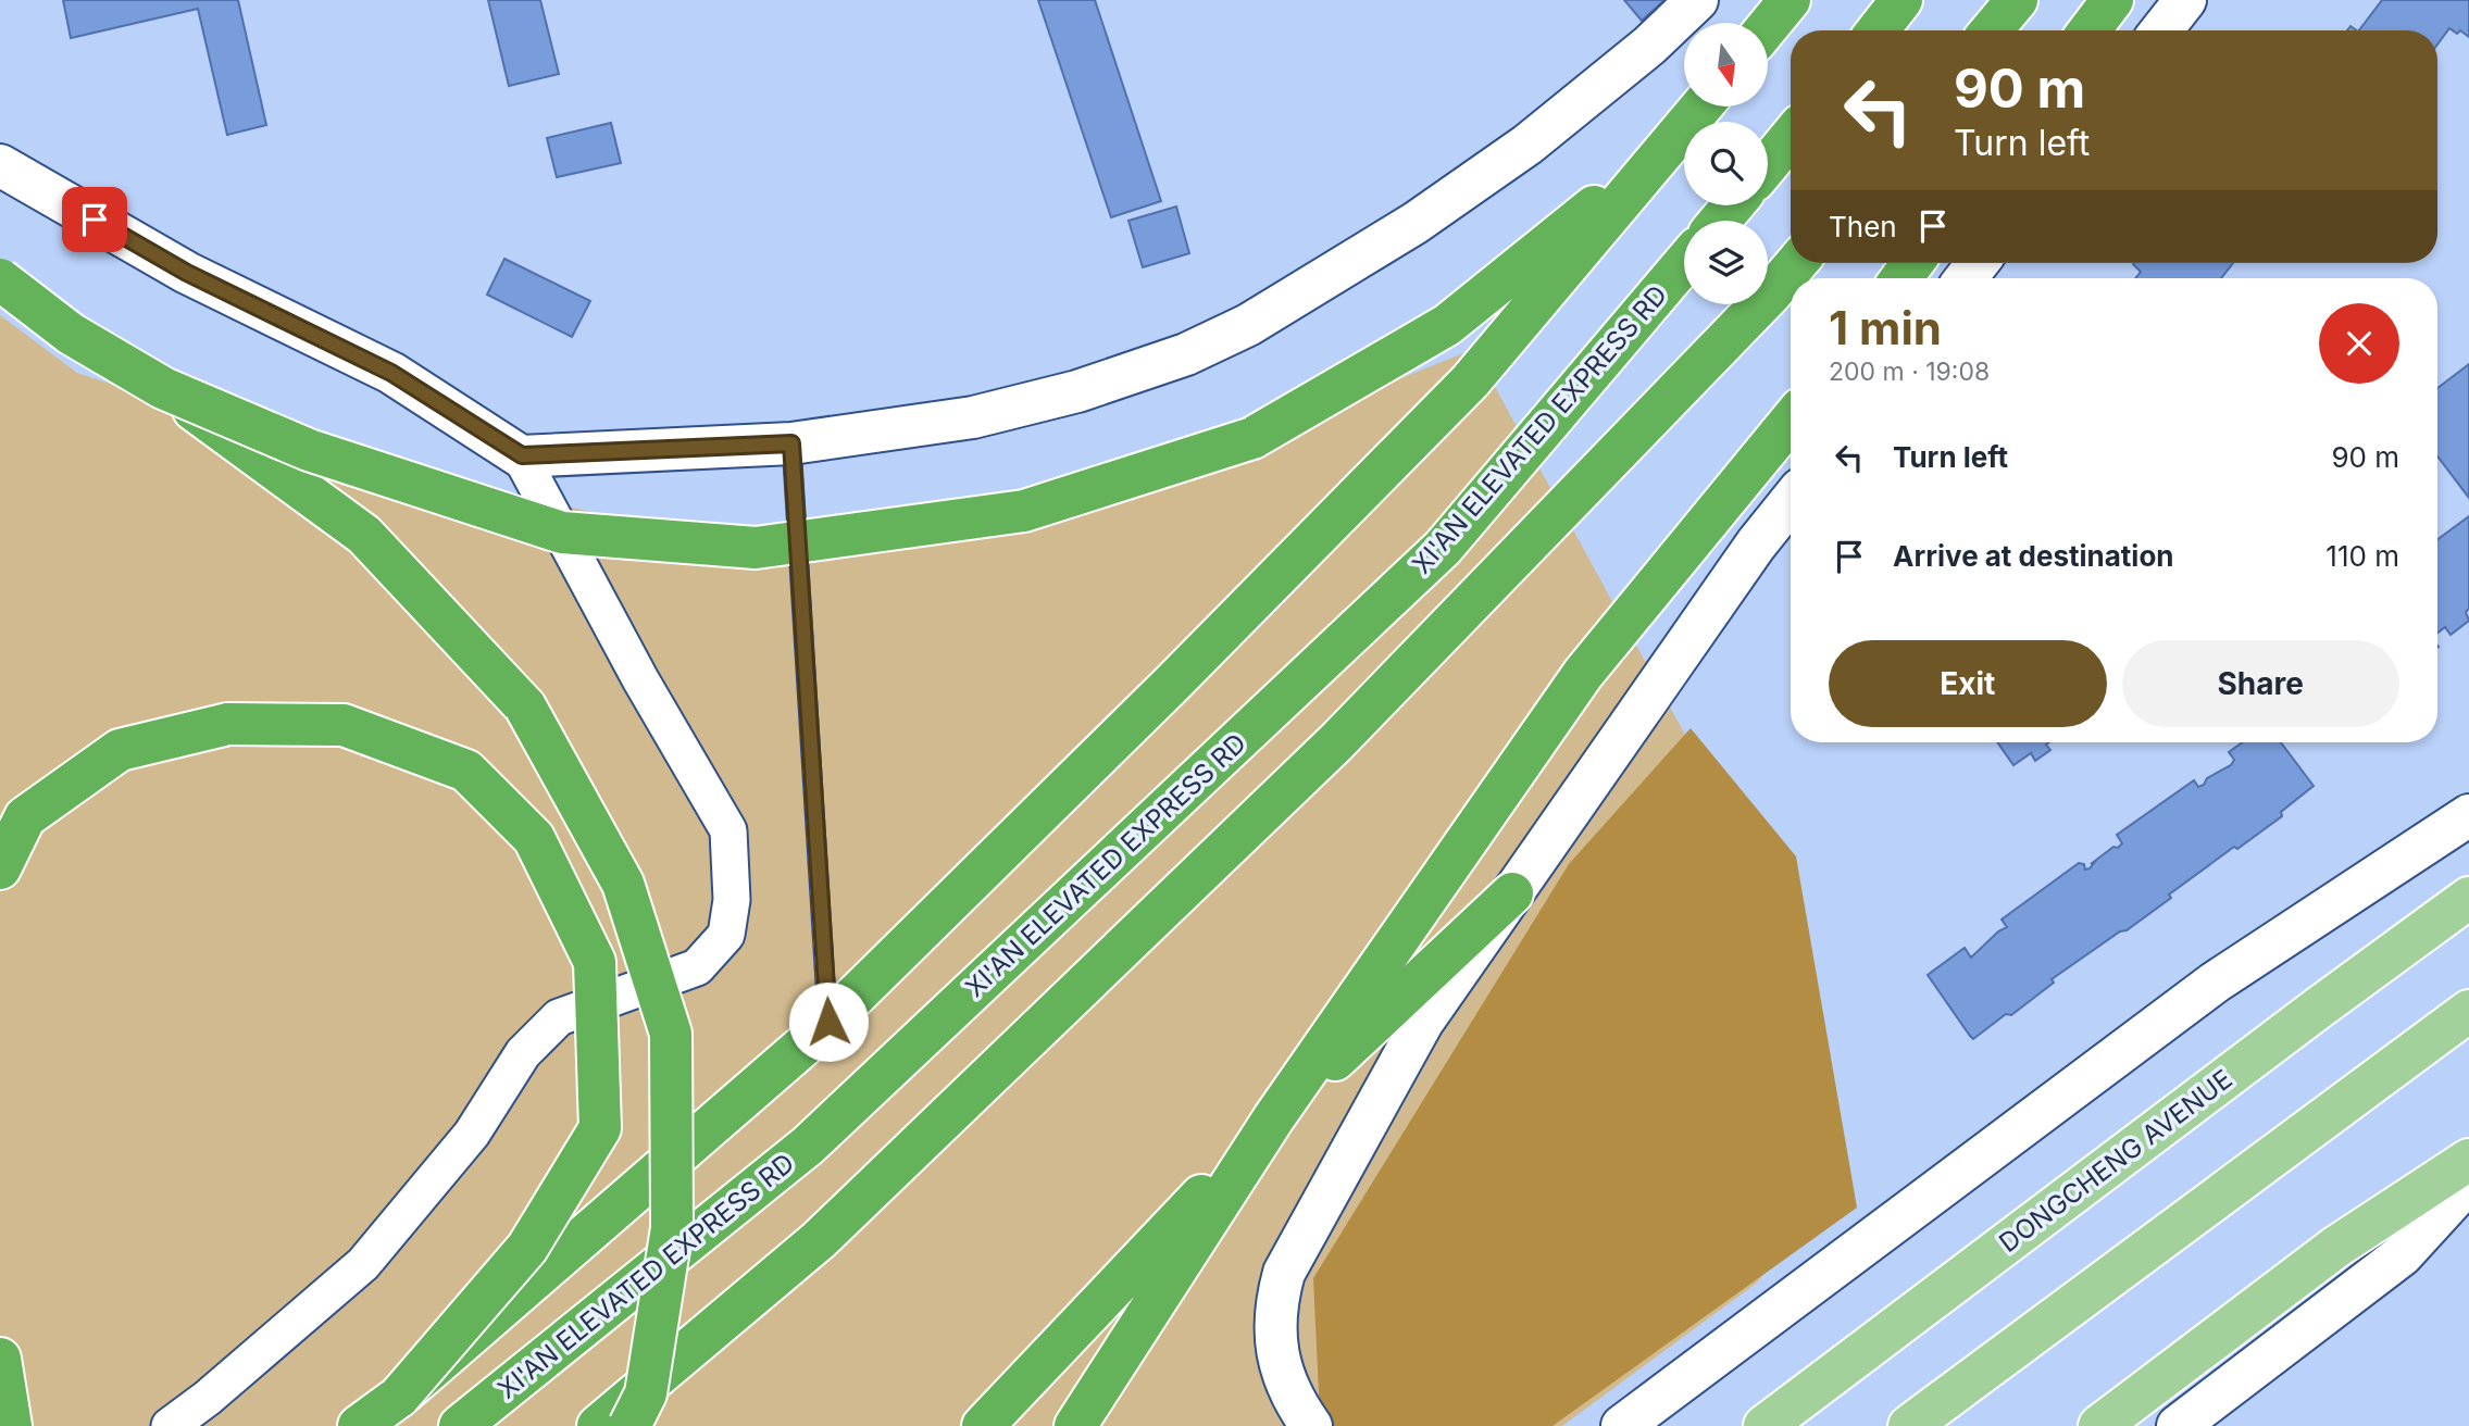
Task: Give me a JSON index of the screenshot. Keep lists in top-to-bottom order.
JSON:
{
  "streets": {
    "highway": ["XI'AN ELEVATED EXPRESS RD"],
    "main road": ["DONGCHENG AVENUE"]
  },
  "north": "bottom",
  "page": {
    "turn": ["90 m", "Turn left"],
    "then": "Then",
    "heading": ["1 min", "200 m · 19:08"],
    "list": [
      {
        "name": "Turn left",
        "value": "90 m"
      },
      {
        "name": "Arrive at destination",
        "value": "110 m"
      }
    ],
    "buttons": ["Exit", "Share"]
  }
}
